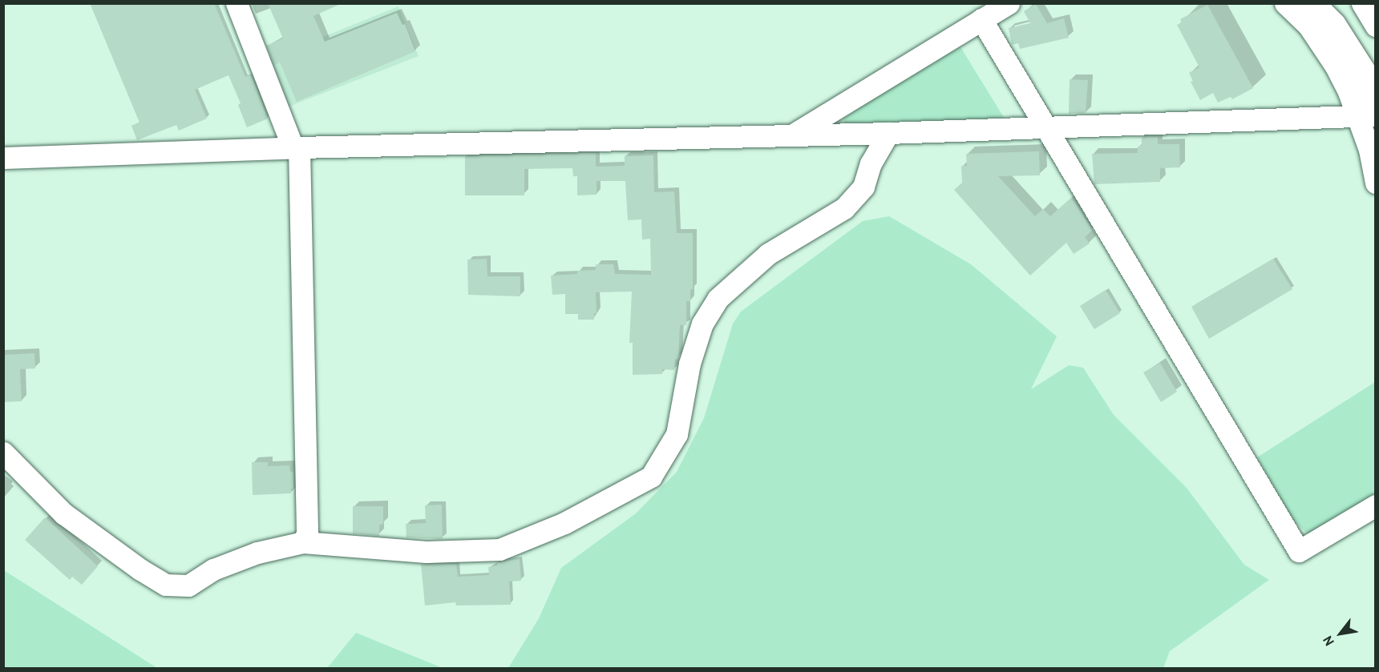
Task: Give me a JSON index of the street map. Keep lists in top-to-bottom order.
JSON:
{
  "north": "bottom left"
}
